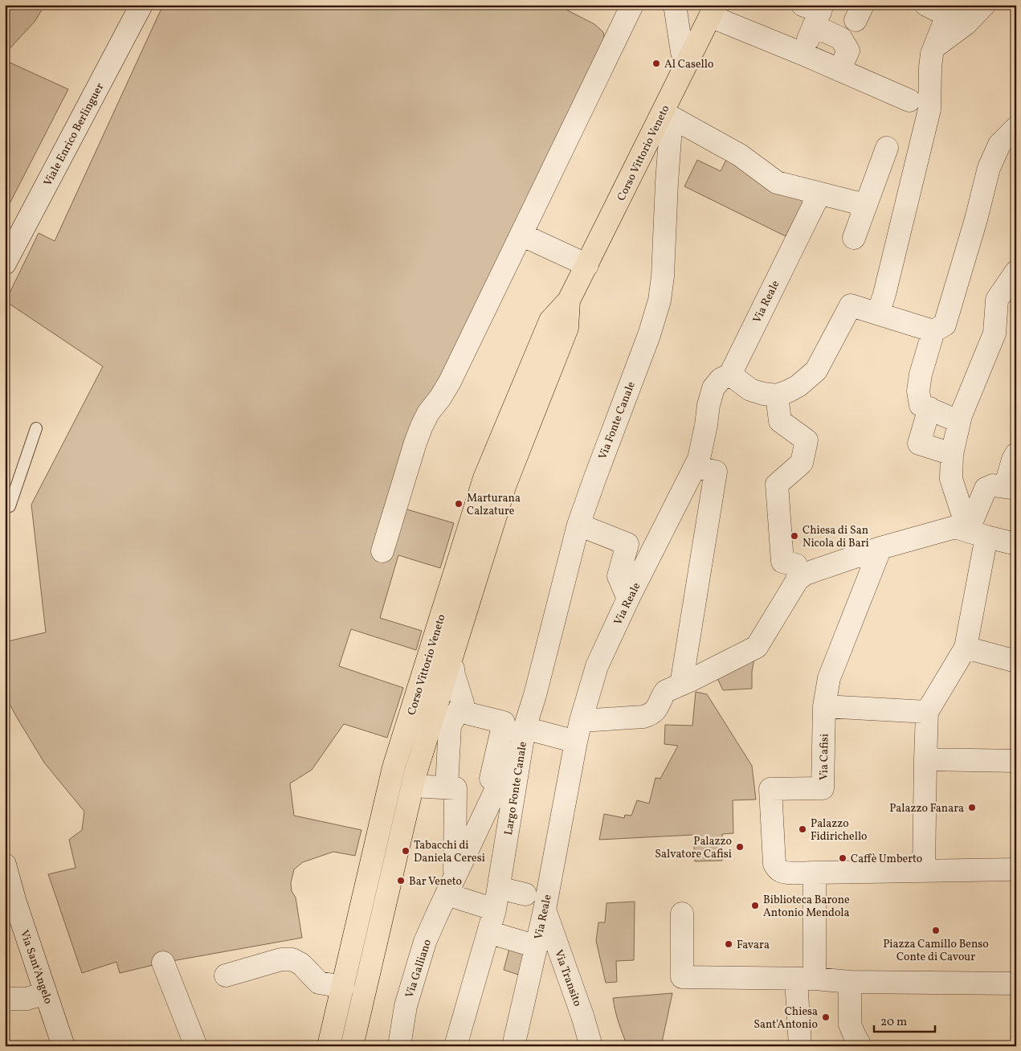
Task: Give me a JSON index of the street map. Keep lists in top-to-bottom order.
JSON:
{
  "streets": {
    "main road": ["Corso Vittorio Veneto"],
    "street": [
      "Viale Enrico Berlinguer",
      "Via Reale",
      "Via Fonte Canale",
      "Via Cafisi",
      "Largo Fonte Canale",
      "Via Sant'Angelo",
      "Via Galliano",
      "Via Transito"
    ]
  },
  "crossings": [
    ["Corso Vittorio Veneto", "Via Fonte Canale"],
    ["Via Reale", "Via Transito"],
    ["Via Fonte Canale", "Largo Fonte Canale"],
    ["Largo Fonte Canale", "Via Galliano"]
  ],
  "places": [
    "Al Casello",
    "Marturana Calzature",
    "Chiesa di San Nicola di Bari",
    "Palazzo Fanara",
    "Palazzo Fidirichello",
    "Palazzo Salvatore Cafisi",
    "Tabacchi di Daniela Ceresi",
    "Caffè Umberto",
    "Bar Veneto",
    "Biblioteca Barone Antonio Mendola",
    "Piazza Camillo Benso Conte di Cavour",
    "Favara",
    "Chiesa Sant'Antonio"
  ],
  "scale_bar": "20 m"
}
